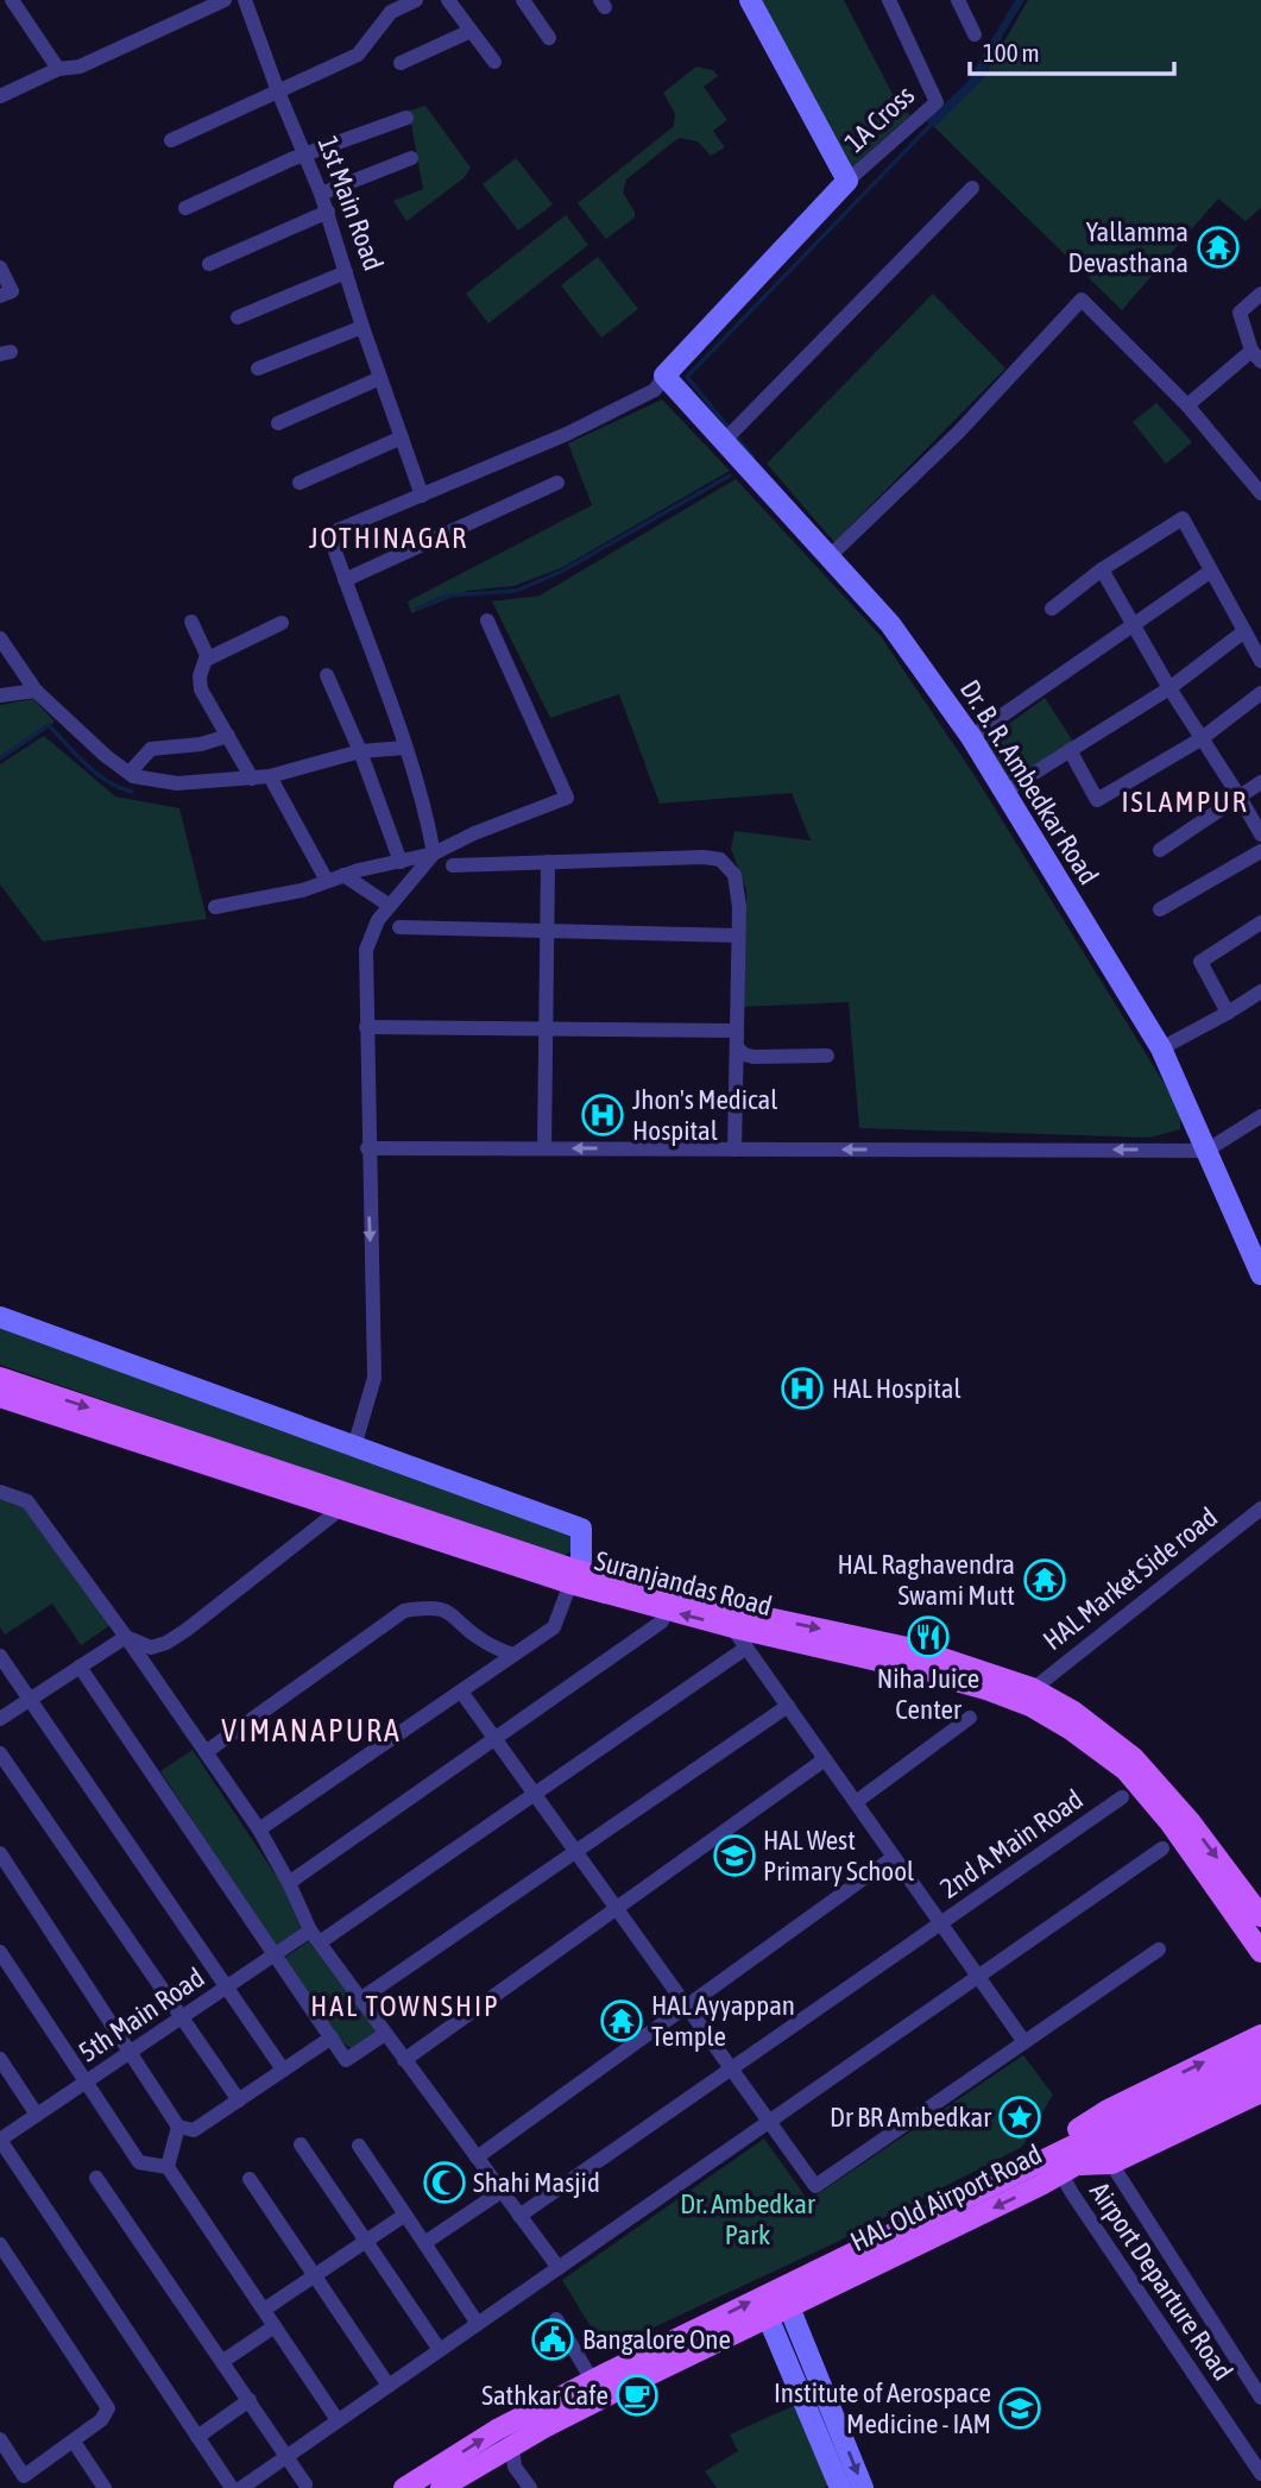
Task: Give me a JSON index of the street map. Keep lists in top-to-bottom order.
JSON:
{
  "streets": {
    "main road": ["Suranjandas Road", "HAL Old Airport Road"],
    "street": [
      "1A Cross",
      "1st Main Road",
      "Dr. B. R. Ambedkar Road",
      "HAL Market Side road",
      "2nd A Main Road",
      "5th Main Road",
      "Airport Departure Road"
    ]
  },
  "crossings": [
    ["HAL Market Side road", "Suranjandas Road"],
    ["HAL Old Airport Road", "Airport Departure Road"]
  ],
  "districts": [
    "JOTHINAGAR",
    "ISLAMPUR",
    "VIMANAPURA",
    "HAL TOWNSHIP"
  ],
  "parks": ["Dr. Ambedkar Park"],
  "places": {
    "temple": ["Yallamma Devasthana", "HAL Raghavendra Swami Mutt", "HAL Ayyappan Temple"],
    "hospital": ["Jhon's Medical Hospital", "HAL Hospital"],
    "restaurant": ["Niha Juice Center"],
    "school or university": ["HAL West Primary School", "Institute of Aerospace Medicine - IAM"],
    "place": ["Dr BR Ambedkar"],
    "mosque": ["Shahi Masjid"],
    "public building": ["Bangalore One"],
    "cafe": ["Sathkar Cafe"]
  },
  "scale_bar": "100 m"
}
